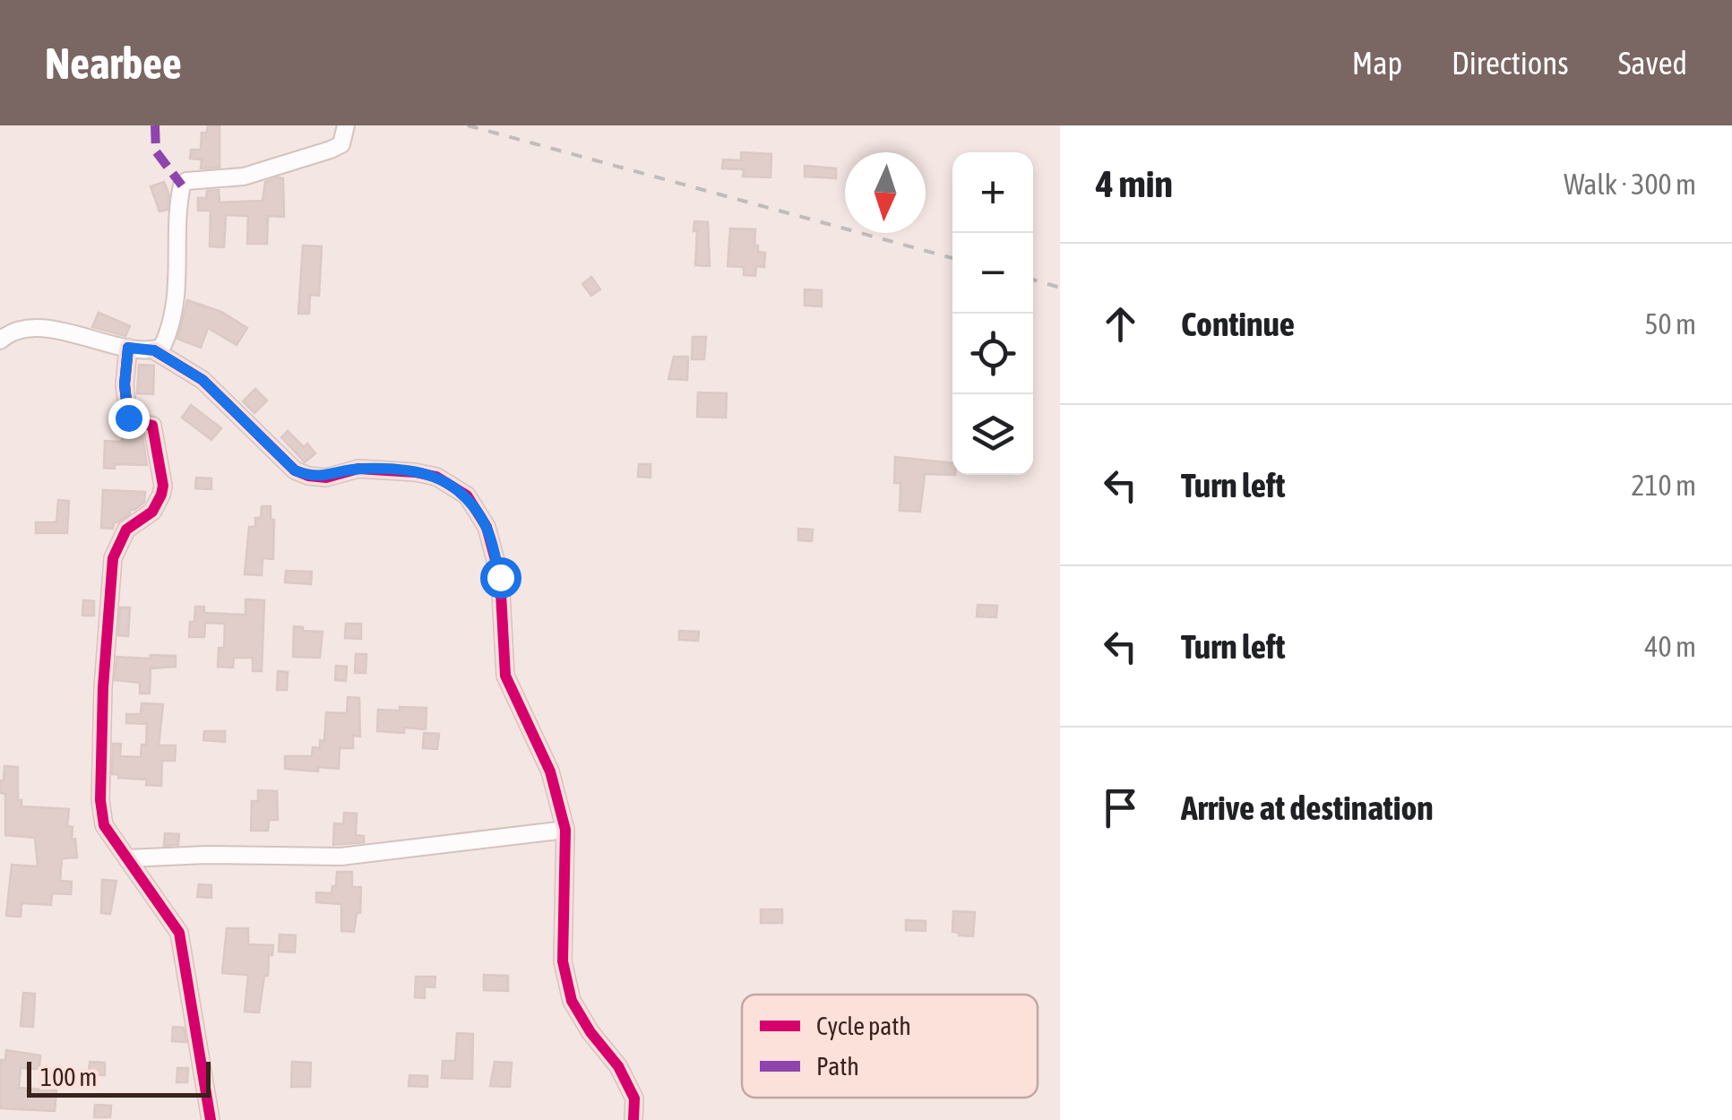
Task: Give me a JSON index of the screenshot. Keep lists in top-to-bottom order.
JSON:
{
  "legend": ["Cycle path", "Path"],
  "scale_bar": "100 m",
  "north": "bottom",
  "page": {
    "header": "Nearbee",
    "nav": ["Map", "Directions", "Saved"],
    "heading": ["4 min", "Walk · 300 m"],
    "map_buttons": ["+", "−"],
    "list": [
      ["Continue", "50 m"],
      ["Turn left", "210 m"],
      ["Turn left", "40 m"],
      "Arrive at destination"
    ],
    "scale": "100 m"
  }
}
